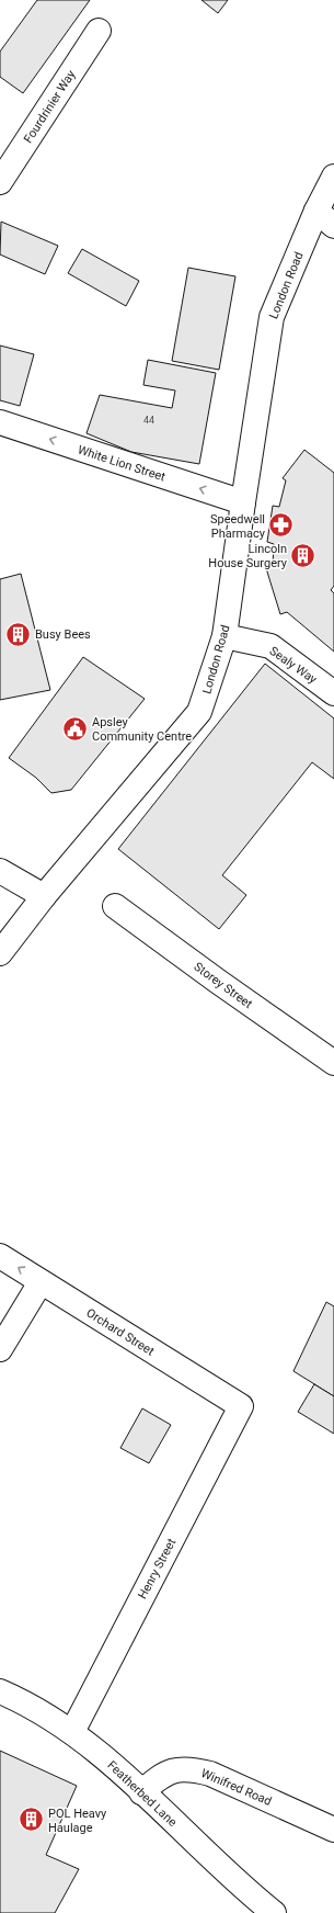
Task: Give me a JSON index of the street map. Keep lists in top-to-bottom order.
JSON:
{
  "streets": {
    "street": [
      "Fourdrinier Way",
      "London Road",
      "White Lion Street",
      "Sealy Way",
      "Storey Street",
      "Orchard Street",
      "Henry Street",
      "Winifred Road",
      "Featherbed Lane"
    ]
  },
  "crossings": [
    ["London Road", "White Lion Street"],
    ["London Road", "Sealy Way"],
    ["Orchard Street", "Henry Street"],
    ["Henry Street", "Featherbed Lane"],
    ["Winifred Road", "Featherbed Lane"]
  ],
  "one_way": ["White Lion Street"],
  "places": {
    "pharmacy": ["Speedwell Pharmacy"],
    "building": ["Lincoln House Surgery", "Busy Bees", "POL Heavy Haulage"],
    "public building": ["Apsley Community Centre"]
  },
  "house_numbers": ["44"]
}
